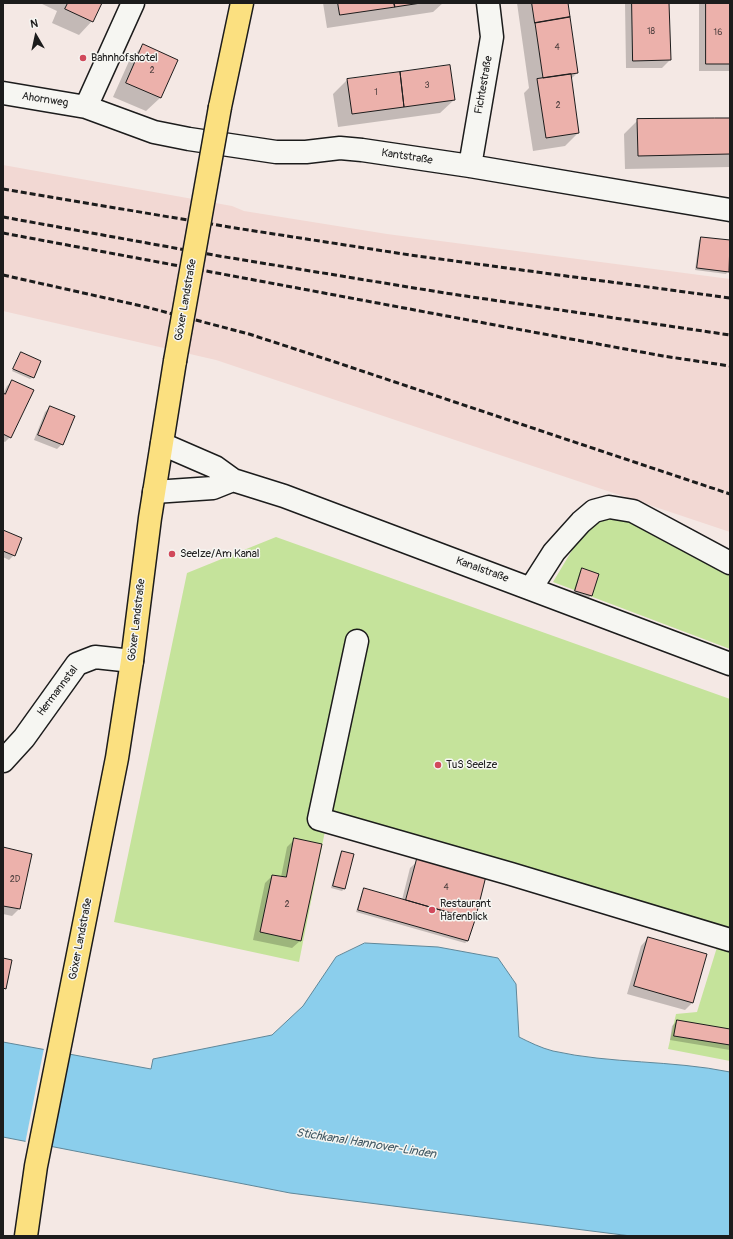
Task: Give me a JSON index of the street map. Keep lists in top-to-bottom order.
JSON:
{
  "streets": {
    "main road": ["Göxer Landstraße"],
    "street": [
      "Fichtestraße",
      "Ahornweg",
      "Kantstraße",
      "Kanalstraße",
      "Hermannstal"
    ]
  },
  "crossings": [
    ["Fichtestraße", "Kantstraße"],
    ["Ahornweg", "Kantstraße"],
    ["Göxer Landstraße", "Kanalstraße"],
    ["Göxer Landstraße", "Hermannstal"]
  ],
  "water": ["Stichkanal Hannover-Linden"],
  "places": [
    "Bahnhofshotel",
    "Seelze/Am Kanal",
    "TuS Seelze",
    "Restaurant Hafenblick"
  ],
  "house_numbers": [
    "18",
    "16",
    "4",
    "2",
    "3",
    "1",
    "2",
    "2D",
    "4",
    "2"
  ],
  "north": "top"
}
